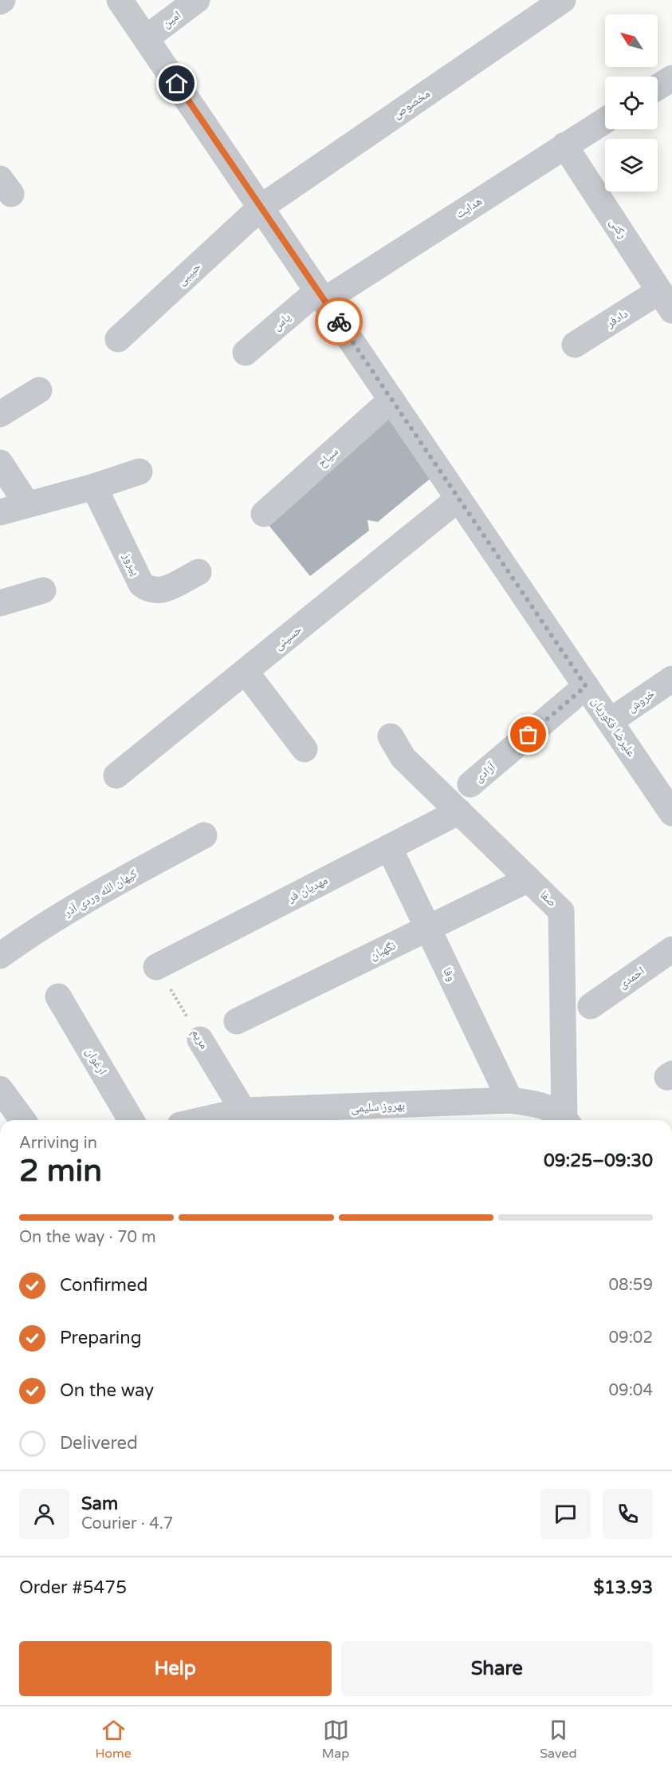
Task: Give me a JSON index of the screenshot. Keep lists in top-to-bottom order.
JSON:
{
  "streets": {
    "street": [
      "امین",
      "مخصوص",
      "هدایت",
      "رکنی",
      "حبیبی",
      "دادفر",
      "یاس",
      "سیاح",
      "پیروز",
      "حسینی",
      "خروش",
      "علیرضا فکوریان",
      "آزادی",
      "مهدیان فر",
      "کیهان الله وردی آذر",
      "صفا",
      "نگهبان",
      "وفا",
      "احمدی",
      "مریم",
      "ارغوان",
      "بهروز سلیمی"
    ]
  },
  "crossings": [
    ["امین", "علیرضا فکوریان"],
    ["مخصوص", "حبیبی"],
    ["مخصوص", "علیرضا فکوریان"],
    ["هدایت", "رکنی"],
    ["هدایت", "یاس"],
    ["هدایت", "علیرضا فکوریان"],
    ["رکنی", "دادفر"],
    ["حبیبی", "علیرضا فکوریان"],
    ["یاس", "علیرضا فکوریان"],
    ["سیاح", "علیرضا فکوریان"],
    ["حسینی", "علیرضا فکوریان"],
    ["خروش", "علیرضا فکوریان"],
    ["علیرضا فکوریان", "آزادی"],
    ["مهدیان فر", "صفا"],
    ["مهدیان فر", "وفا"],
    ["مهدیان فر", "مریم"],
    ["صفا", "نگهبان"],
    ["نگهبان", "وفا"],
    ["وفا", "بهروز سلیمی"],
    ["مریم", "بهروز سلیمی"]
  ],
  "north": "top left",
  "page": {
    "heading": ["2 min", "Arriving in", "09:25–09:30"],
    "panel": [
      "Sam",
      "Courier · 4.7",
      "Order #5475",
      "$13.93"
    ],
    "bar": "On the way · 70 m",
    "list": [
      ["Confirmed", "08:59"],
      ["Preparing", "09:02"],
      ["On the way", "09:04"],
      "Delivered"
    ],
    "buttons": ["Help", "Share"],
    "tabs": ["Home", "Map", "Saved"]
  }
}
